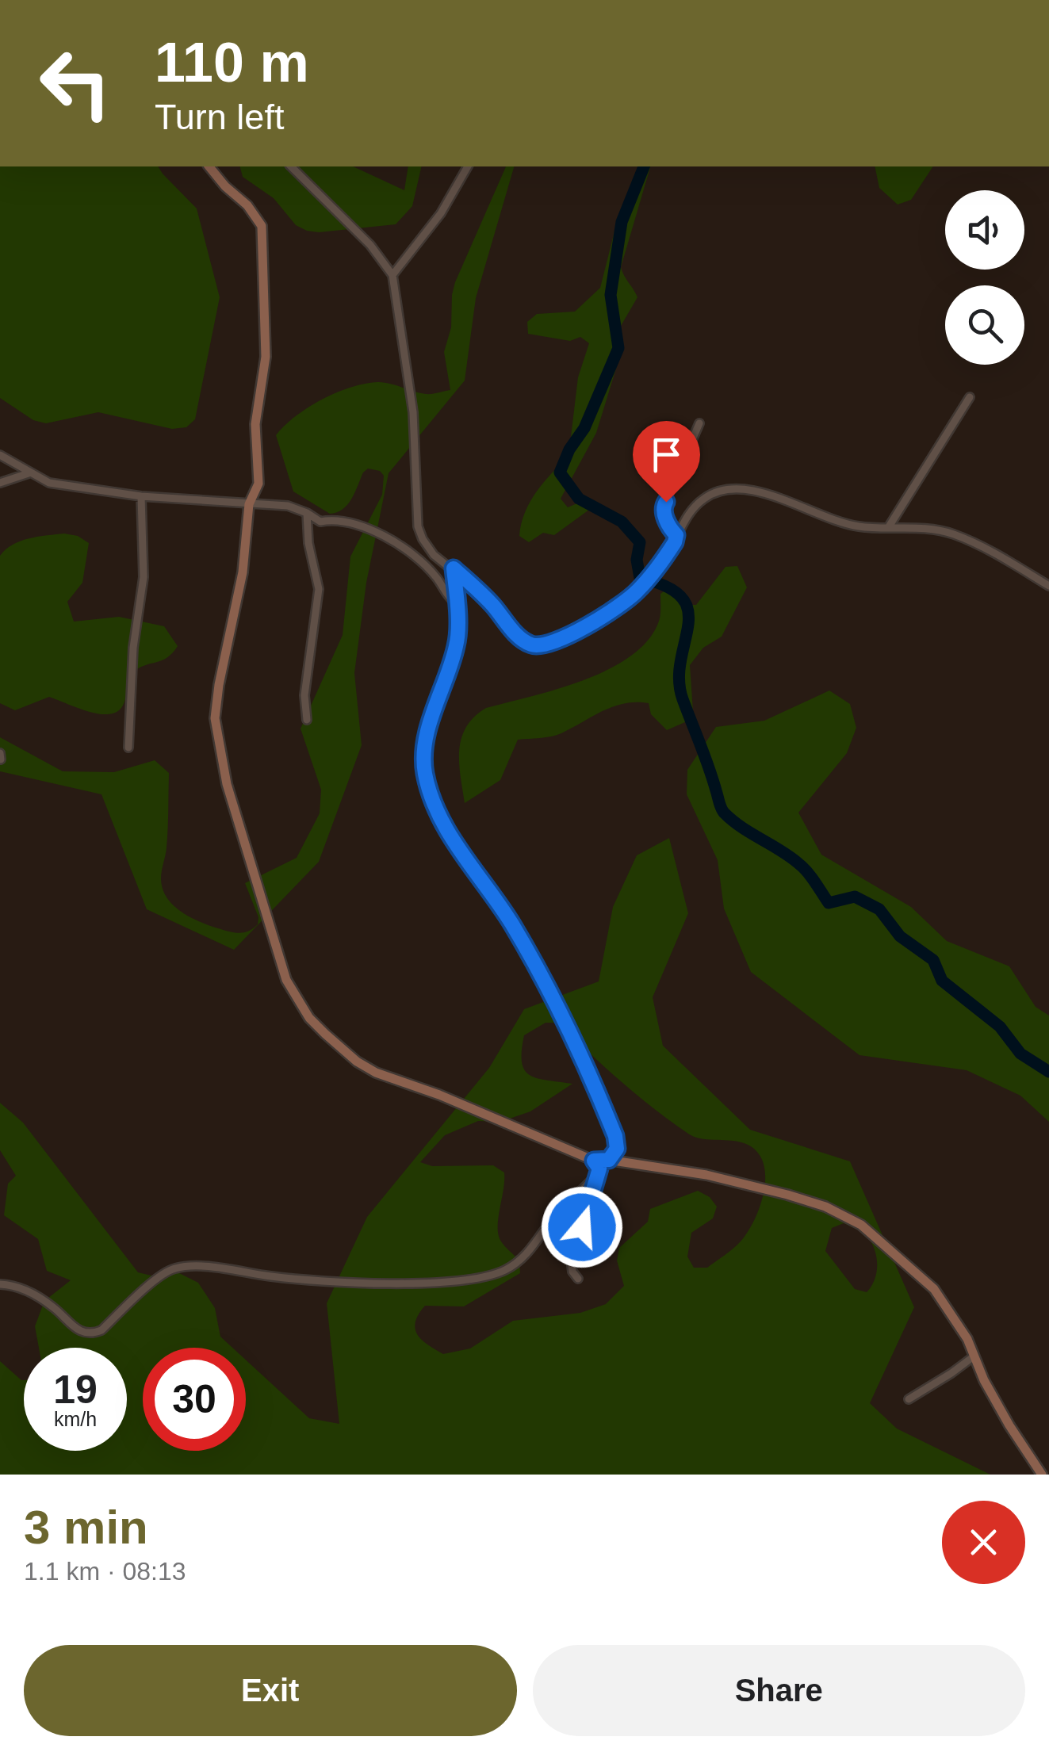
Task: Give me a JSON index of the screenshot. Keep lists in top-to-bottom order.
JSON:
{
  "page": {
    "turn": ["110 m", "Turn left"],
    "speed": "19 km/h",
    "limit": "30",
    "heading": ["3 min", "1.1 km · 08:13"],
    "buttons": ["Exit", "Share"]
  }
}
